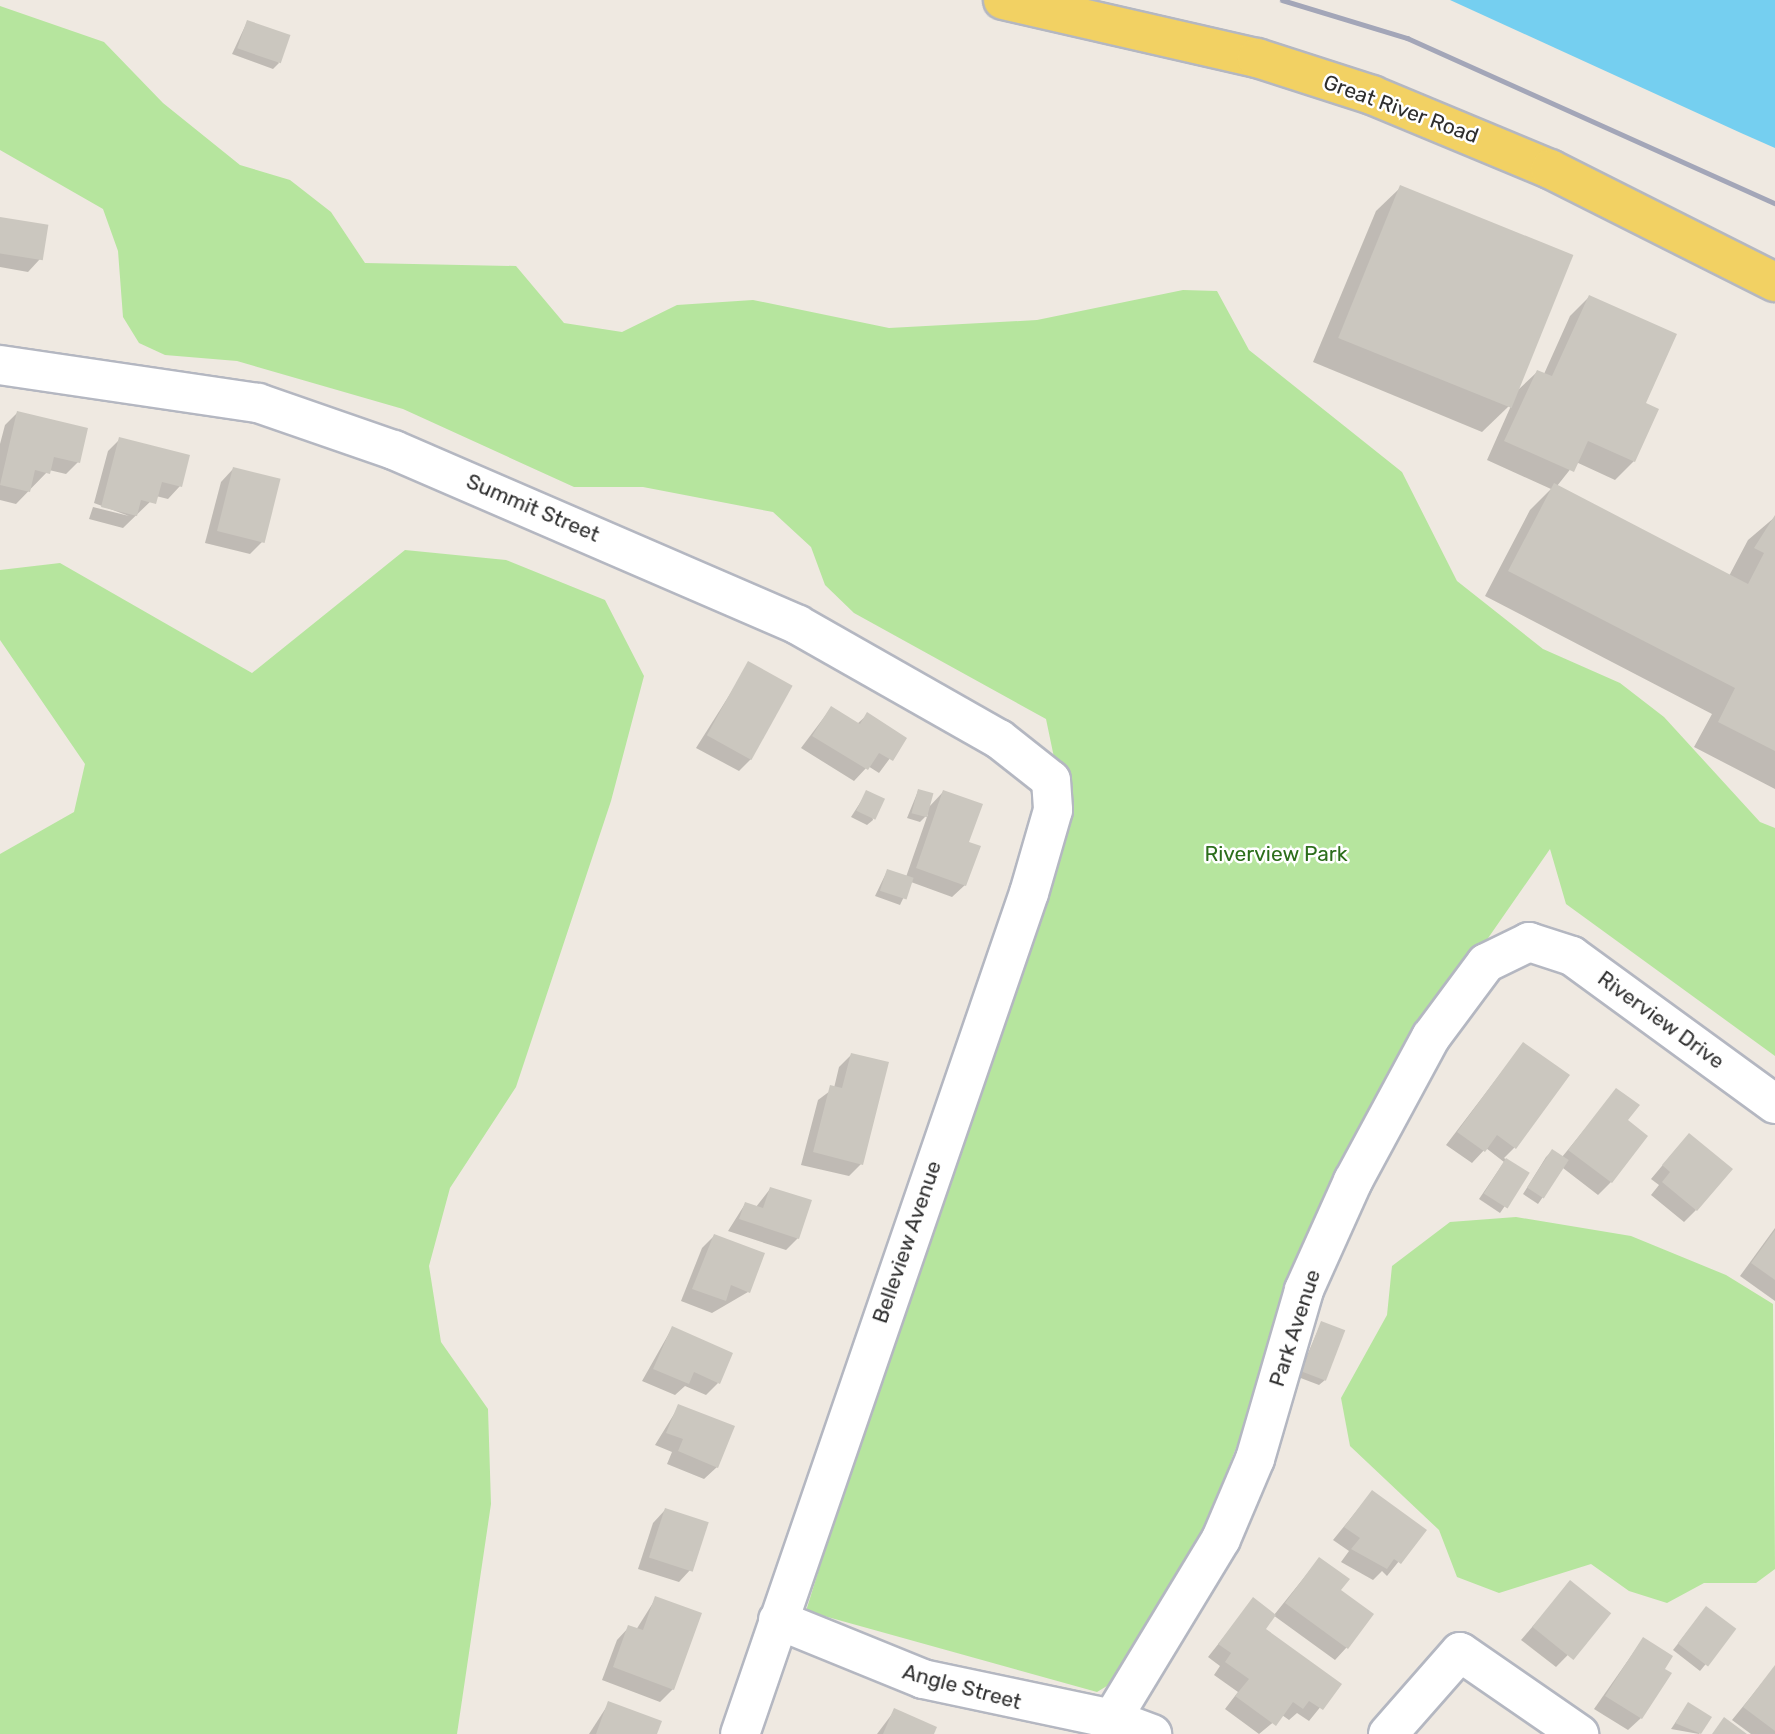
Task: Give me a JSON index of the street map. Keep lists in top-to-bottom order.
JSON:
{
  "streets": {
    "main road": ["Great River Road"],
    "street": [
      "Summit Street",
      "Riverview Drive",
      "Belleview Avenue",
      "Park Avenue",
      "Angle Street"
    ]
  },
  "crossings": [
    ["Summit Street", "Belleview Avenue"],
    ["Riverview Drive", "Park Avenue"],
    ["Belleview Avenue", "Angle Street"],
    ["Park Avenue", "Angle Street"]
  ],
  "parks": ["Riverview Park"]
}
